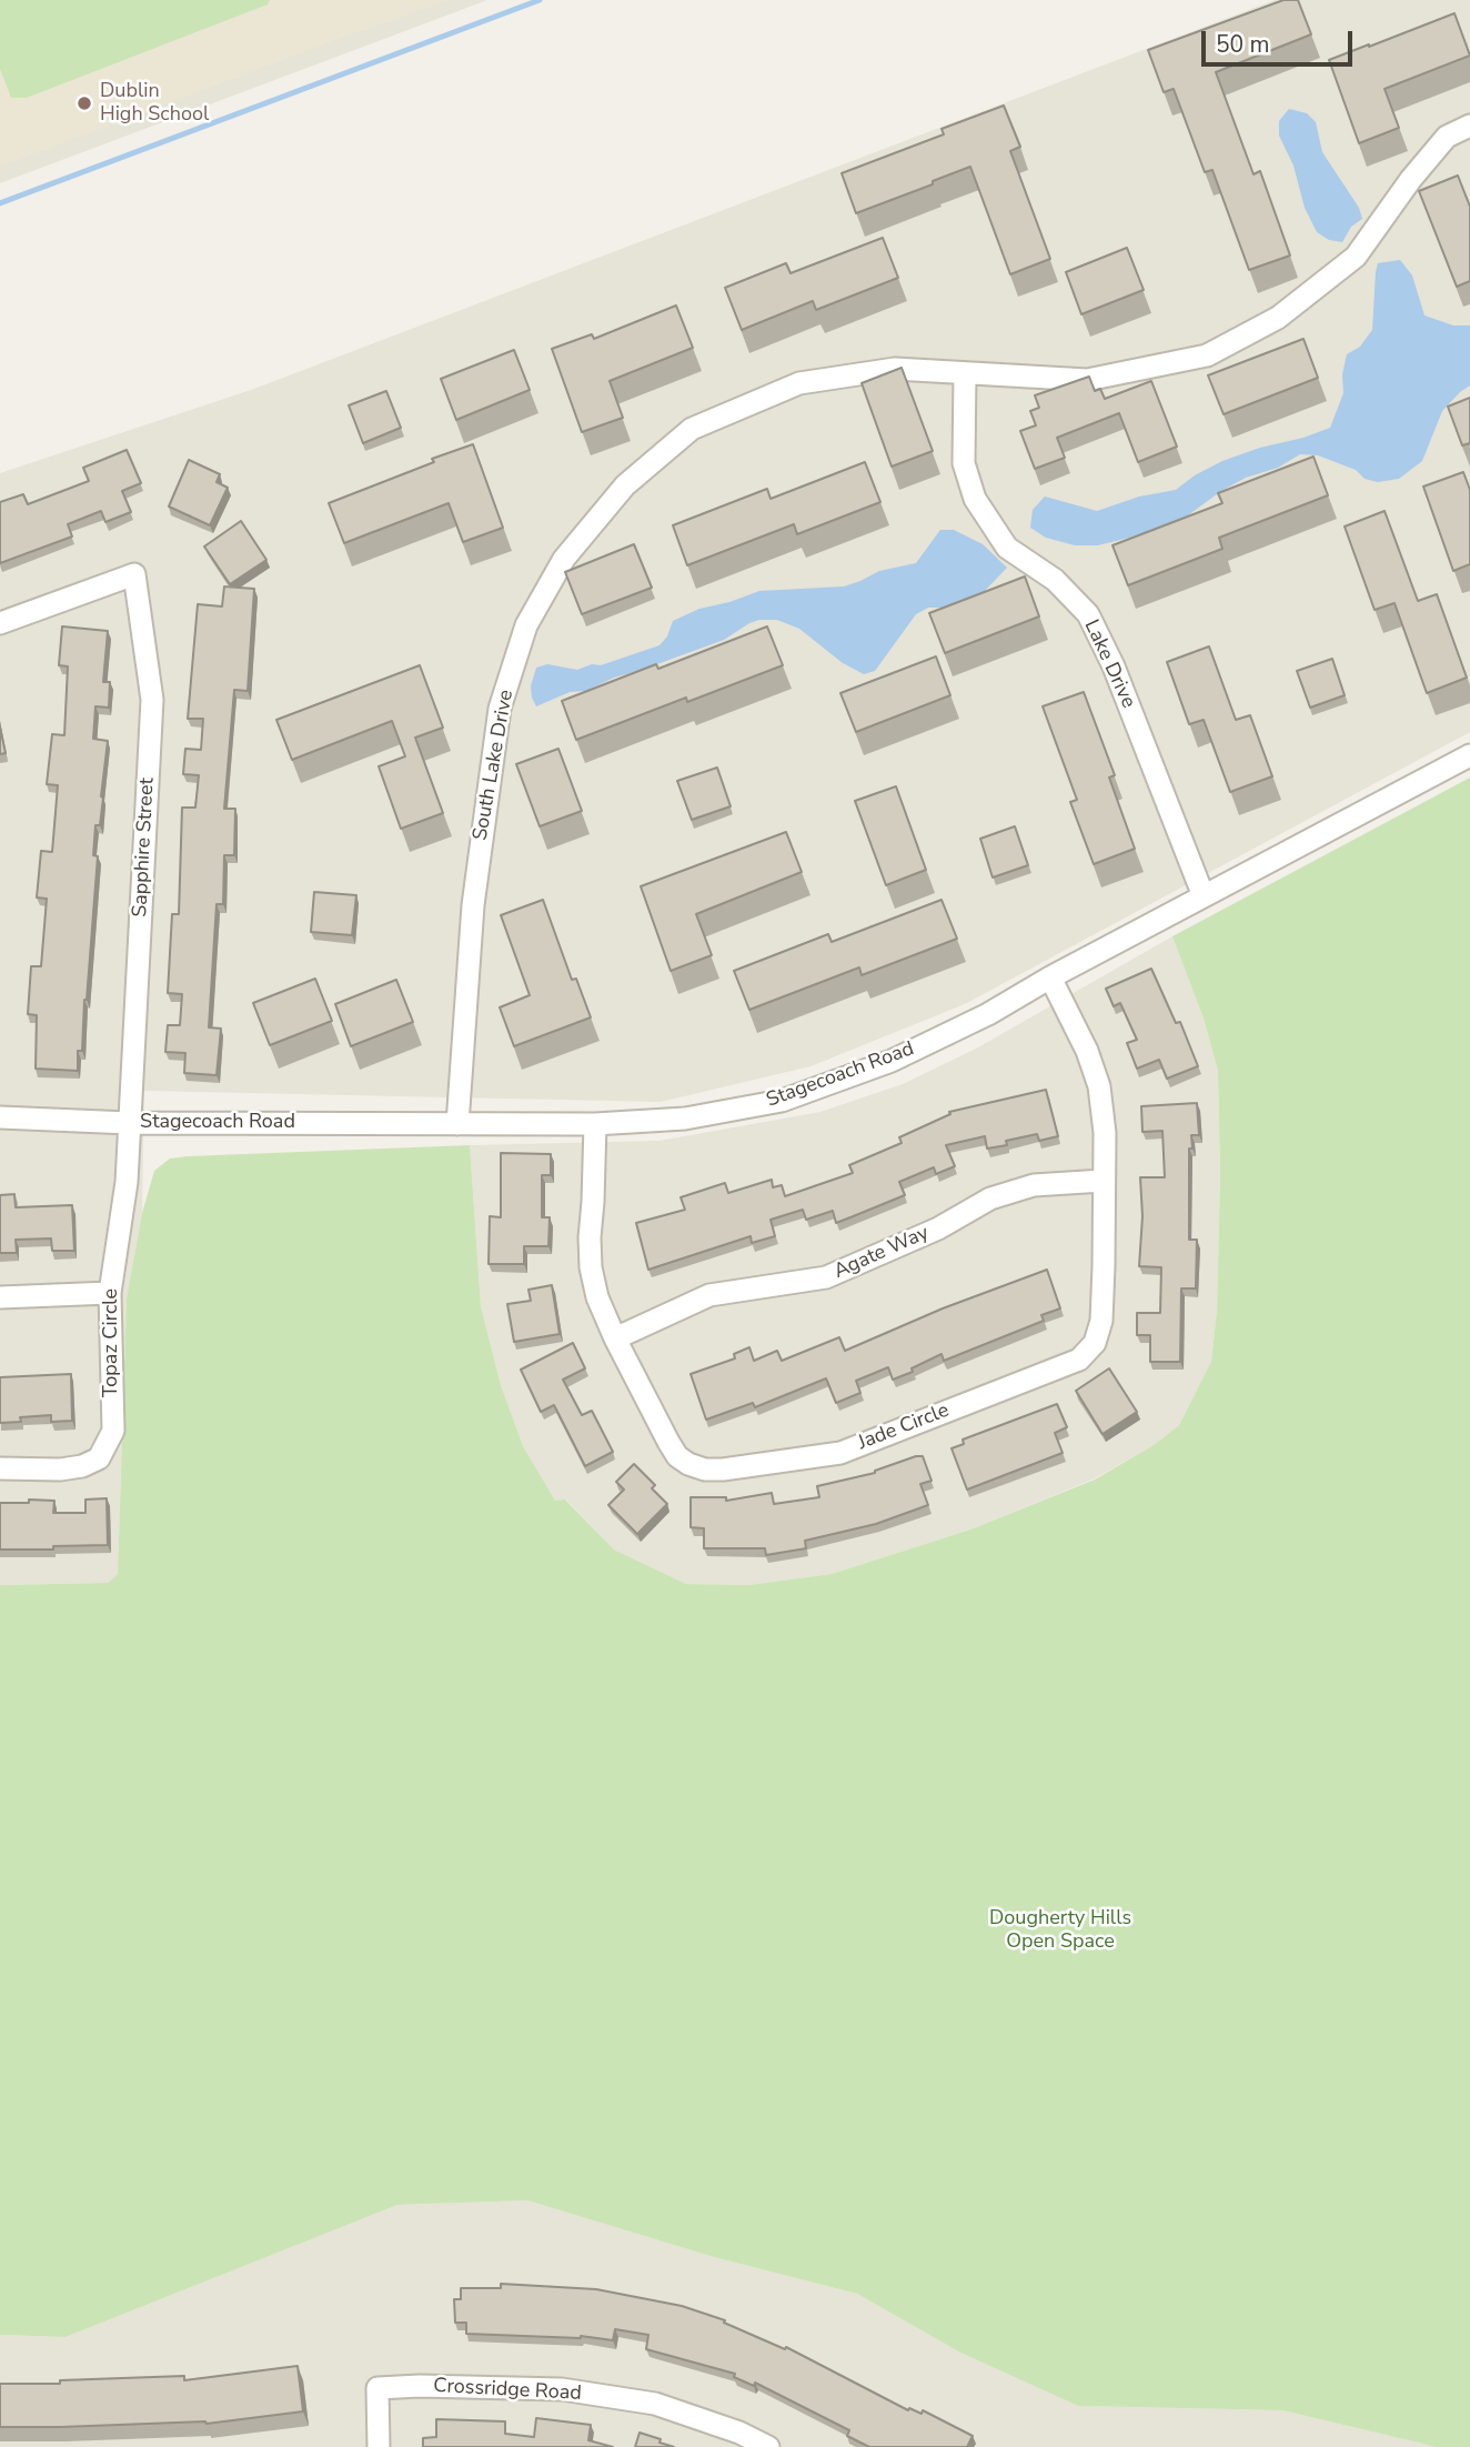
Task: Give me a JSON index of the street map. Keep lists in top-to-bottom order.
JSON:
{
  "streets": {
    "street": [
      "Lake Drive",
      "South Lake Drive",
      "Sapphire Street",
      "Stagecoach Road",
      "Agate Way",
      "Topaz Circle",
      "Jade Circle",
      "Crossridge Road"
    ]
  },
  "crossings": [
    ["Lake Drive", "South Lake Drive"],
    ["Lake Drive", "Stagecoach Road"],
    ["South Lake Drive", "Stagecoach Road"],
    ["Sapphire Street", "Stagecoach Road"],
    ["Sapphire Street", "Topaz Circle"],
    ["Stagecoach Road", "Topaz Circle"],
    ["Stagecoach Road", "Jade Circle"],
    ["Agate Way", "Jade Circle"]
  ],
  "parks": ["Dougherty Hills Open Space"],
  "places": ["Dublin High School"],
  "scale_bar": "50 m"
}
